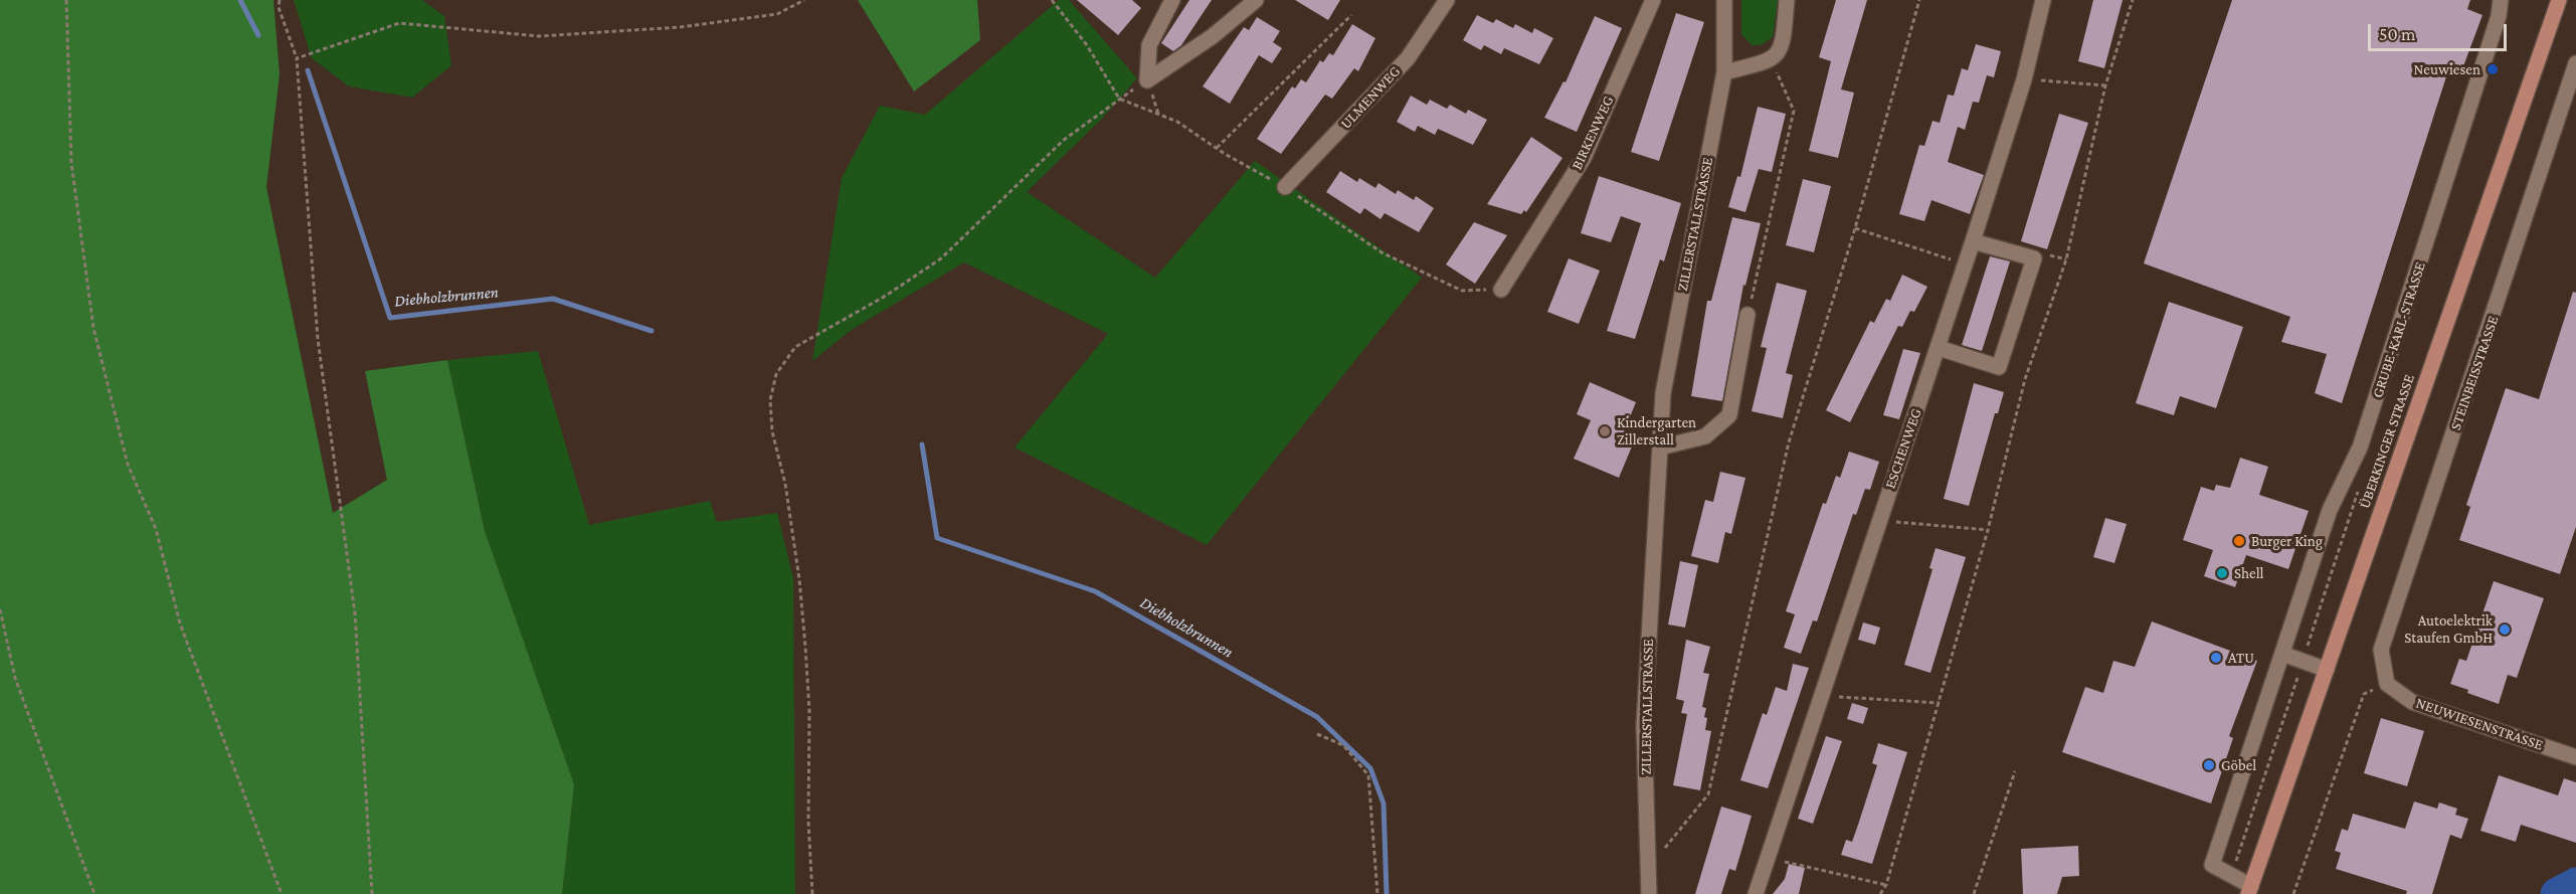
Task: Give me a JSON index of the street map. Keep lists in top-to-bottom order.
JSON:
{
  "streets": {
    "main road": ["ÜBERKINGER STRASSE"],
    "street": [
      "ULMENWEG",
      "BIRKENWEG",
      "ZILLERSTALLSTRASSE",
      "GRUBE-KARL-STRASSE",
      "STEINBEISSTRASSE",
      "ESCHENWEG",
      "NEUWIESENSTRASSE"
    ]
  },
  "crossings": [
    ["GRUBE-KARL-STRASSE", "ÜBERKINGER STRASSE"],
    ["STEINBEISSTRASSE", "NEUWIESENSTRASSE"]
  ],
  "water": ["Diebholzbrunnen"],
  "places": [
    "Neuwiesen",
    "Kindergarten Zillerstall",
    "Burger King",
    "Shell",
    "Autoelektrik Staufen GmbH",
    "ATU",
    "Göbel"
  ],
  "scale_bar": "50 m"
}
